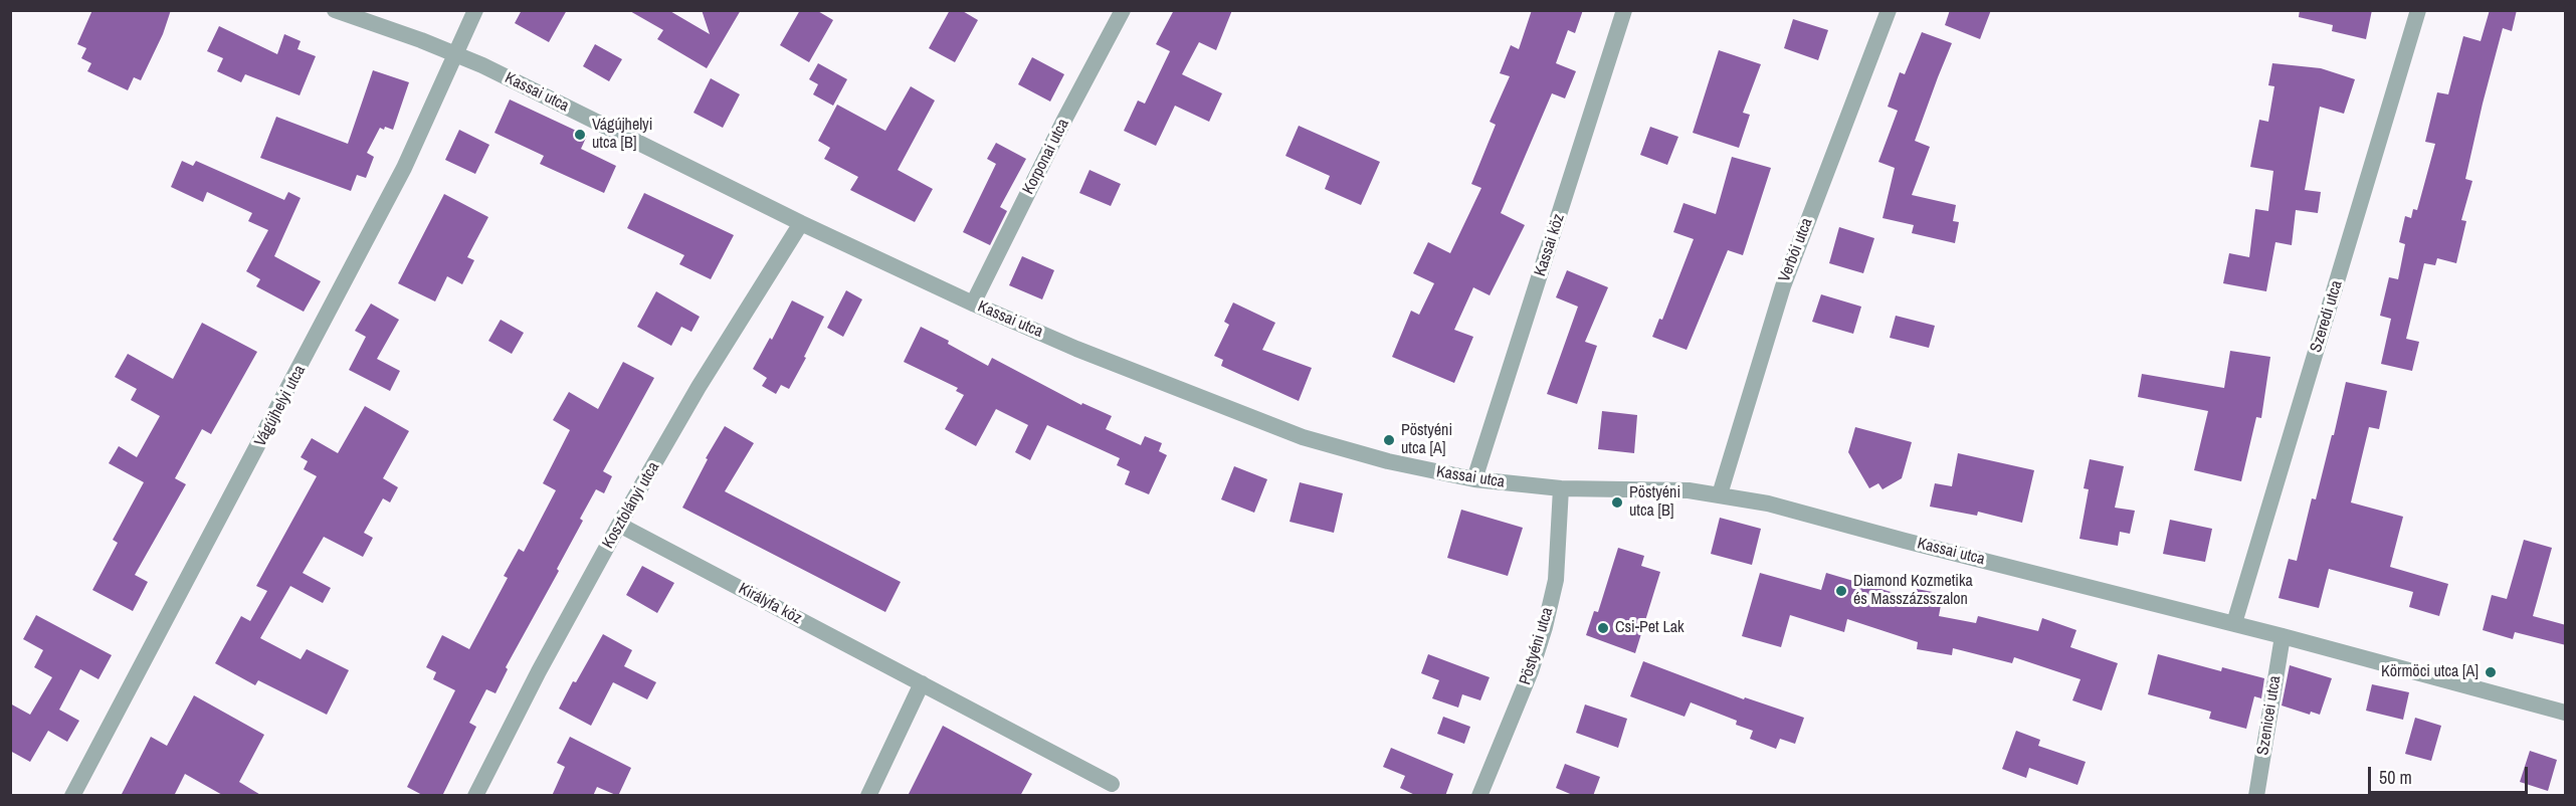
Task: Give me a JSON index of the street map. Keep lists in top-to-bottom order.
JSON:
{
  "streets": {
    "street": [
      "Kassai utca",
      "Korponai utca",
      "Kassai köz",
      "Verbói utca",
      "Szeredi utca",
      "Vágújhelyi utca",
      "Kosztolányi utca",
      "Királyfa köz",
      "Pöstyéni utca",
      "Szenicei utca"
    ]
  },
  "crossings": [
    ["Kassai utca", "Korponai utca"],
    ["Kassai utca", "Kassai köz"],
    ["Kassai utca", "Verbói utca"],
    ["Kassai utca", "Szeredi utca"],
    ["Kassai utca", "Vágújhelyi utca"],
    ["Kassai utca", "Kosztolányi utca"],
    ["Kassai utca", "Pöstyéni utca"],
    ["Kassai utca", "Szenicei utca"],
    ["Kosztolányi utca", "Királyfa köz"]
  ],
  "places": [
    "Vágújhelyi utca [B]",
    "Pöstyéni utca [A]",
    "Pöstyéni utca [B]",
    "Diamond Kozmetika és Masszázsszalon",
    "Csi-Pet Lak",
    "Körmöci utca [A]"
  ],
  "scale_bar": "50 m"
}
